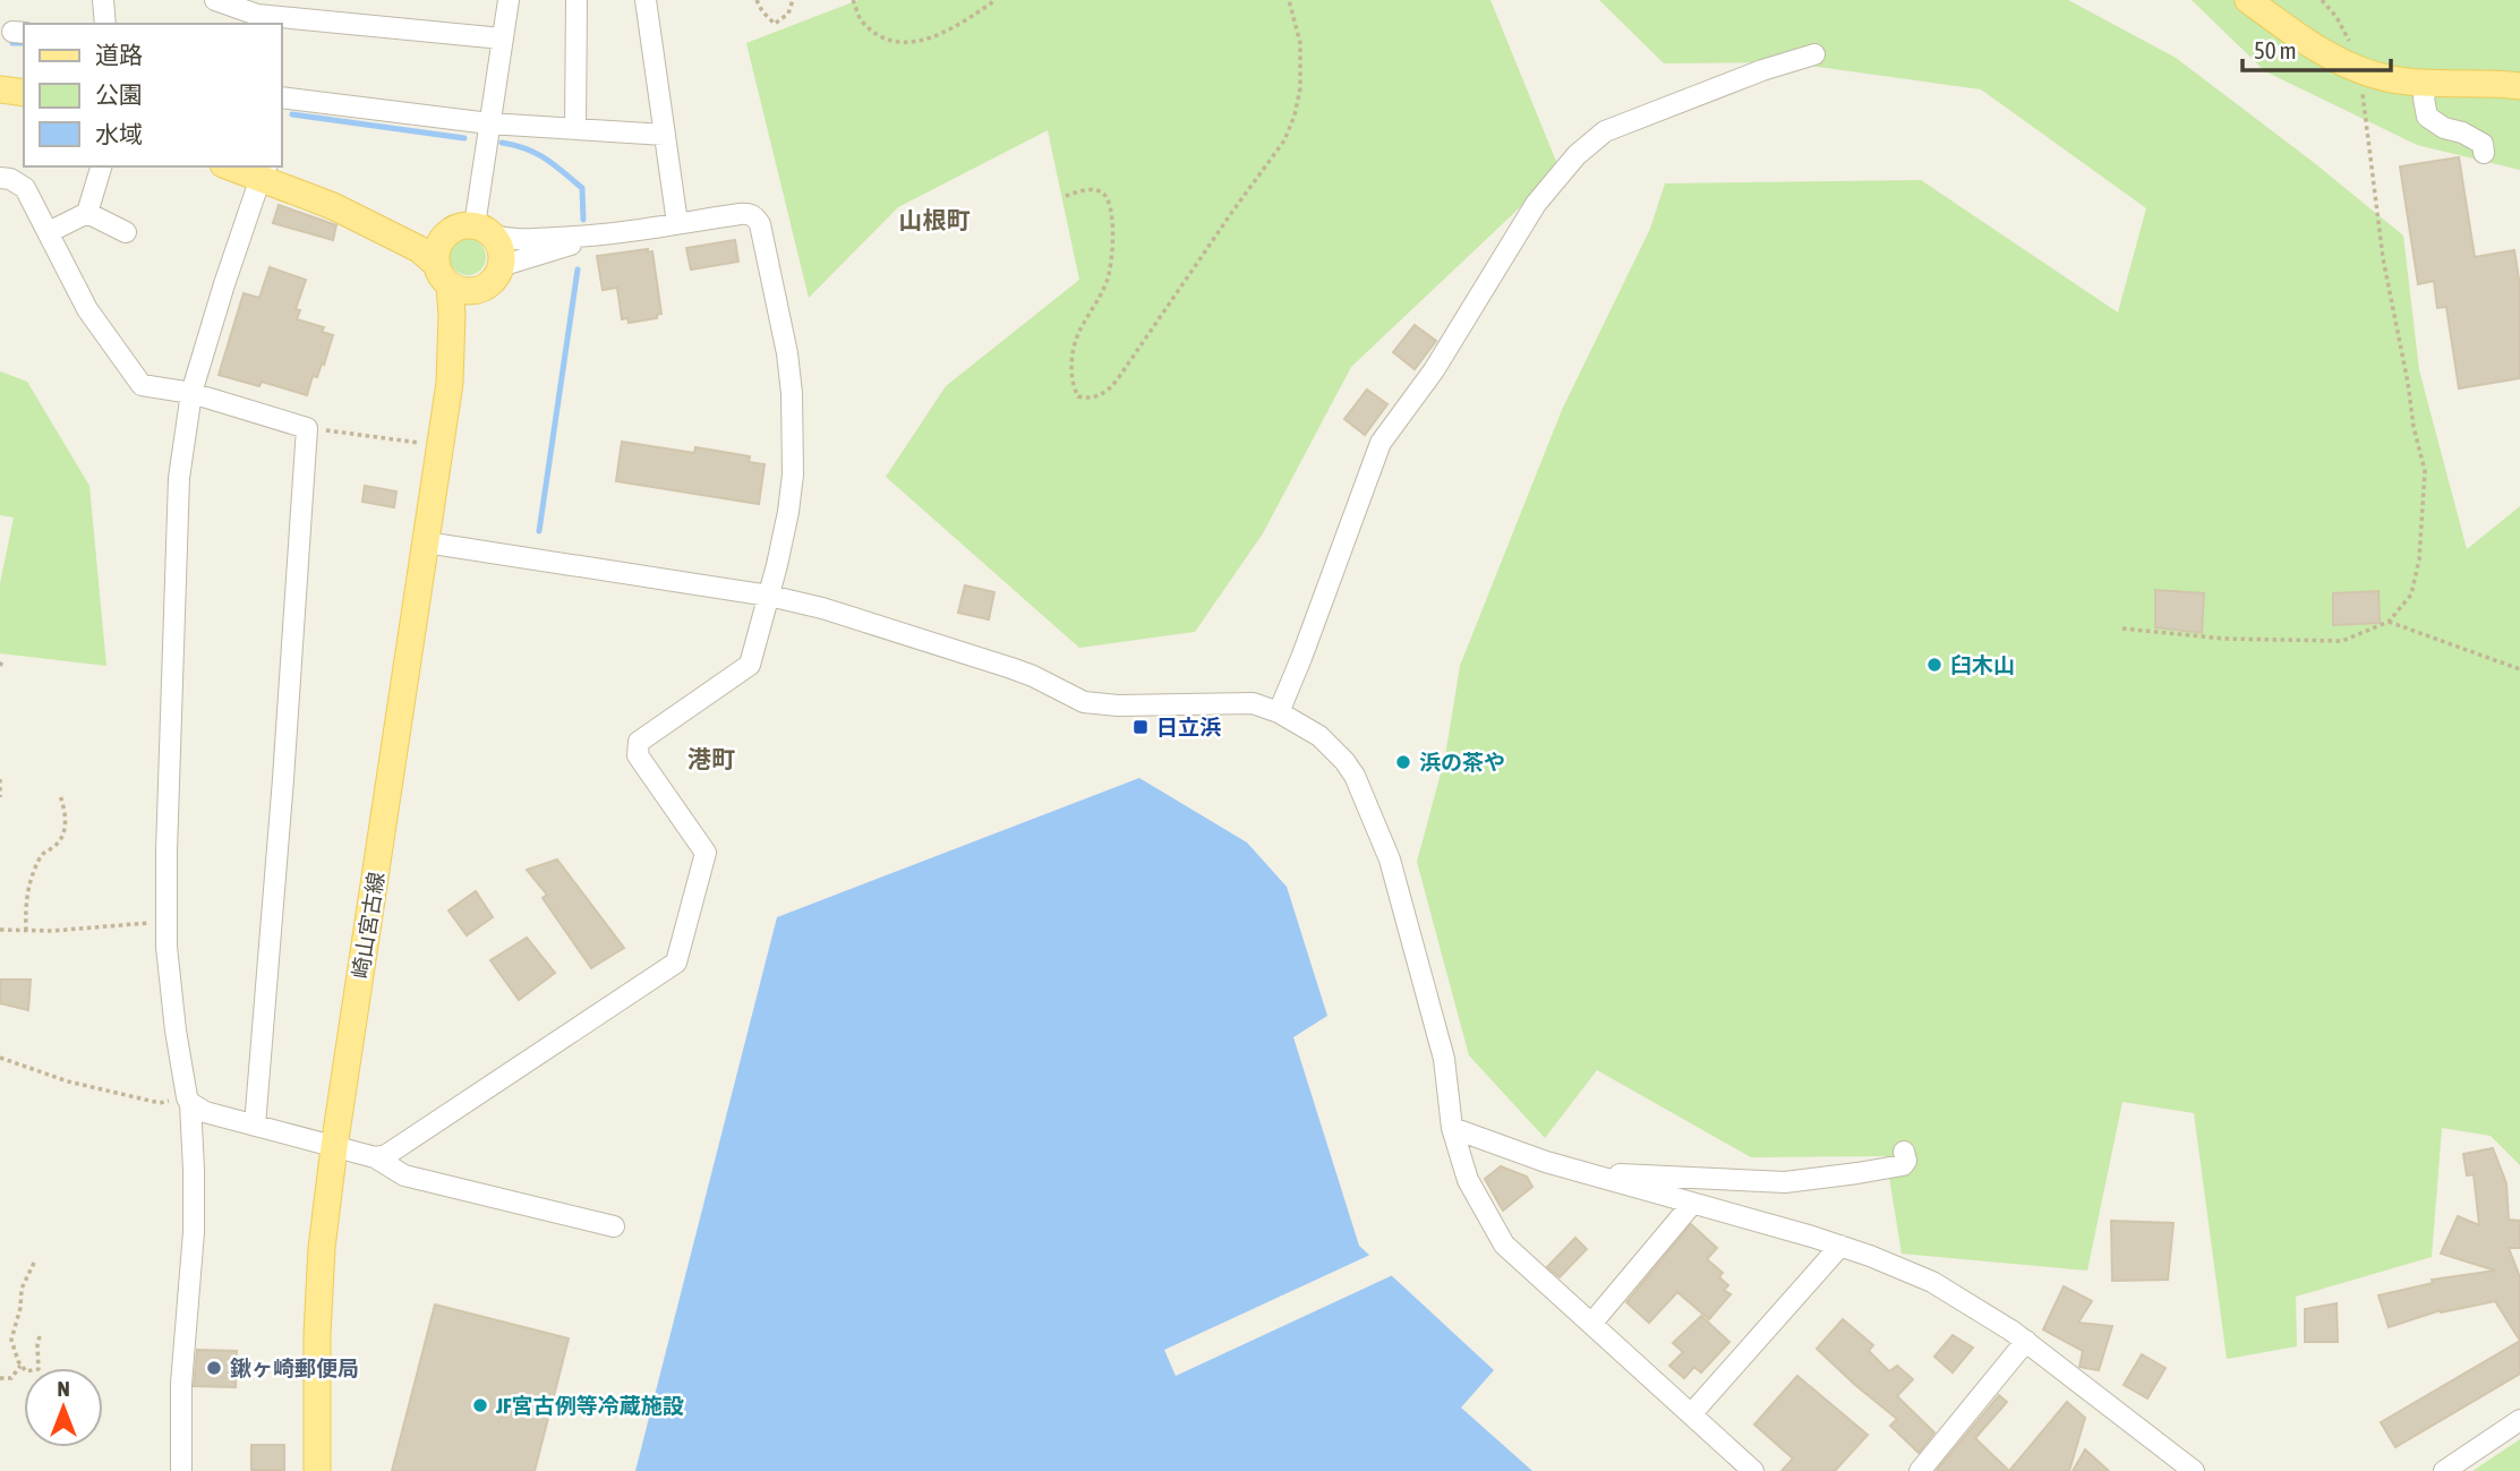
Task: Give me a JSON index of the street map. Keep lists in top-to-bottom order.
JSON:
{
  "streets": {
    "main road": ["崎山宮古線"]
  },
  "districts": ["山根町", "港町"],
  "places": {
    "other": [
      "臼木山",
      "浜の茶や",
      "鍬ヶ崎郵便局",
      "JF宮古例等冷蔵施設"
    ],
    "transit": ["日立浜"]
  },
  "legend": ["道路", "公園", "水域"],
  "scale_bar": "50 m",
  "north": "top"
}
